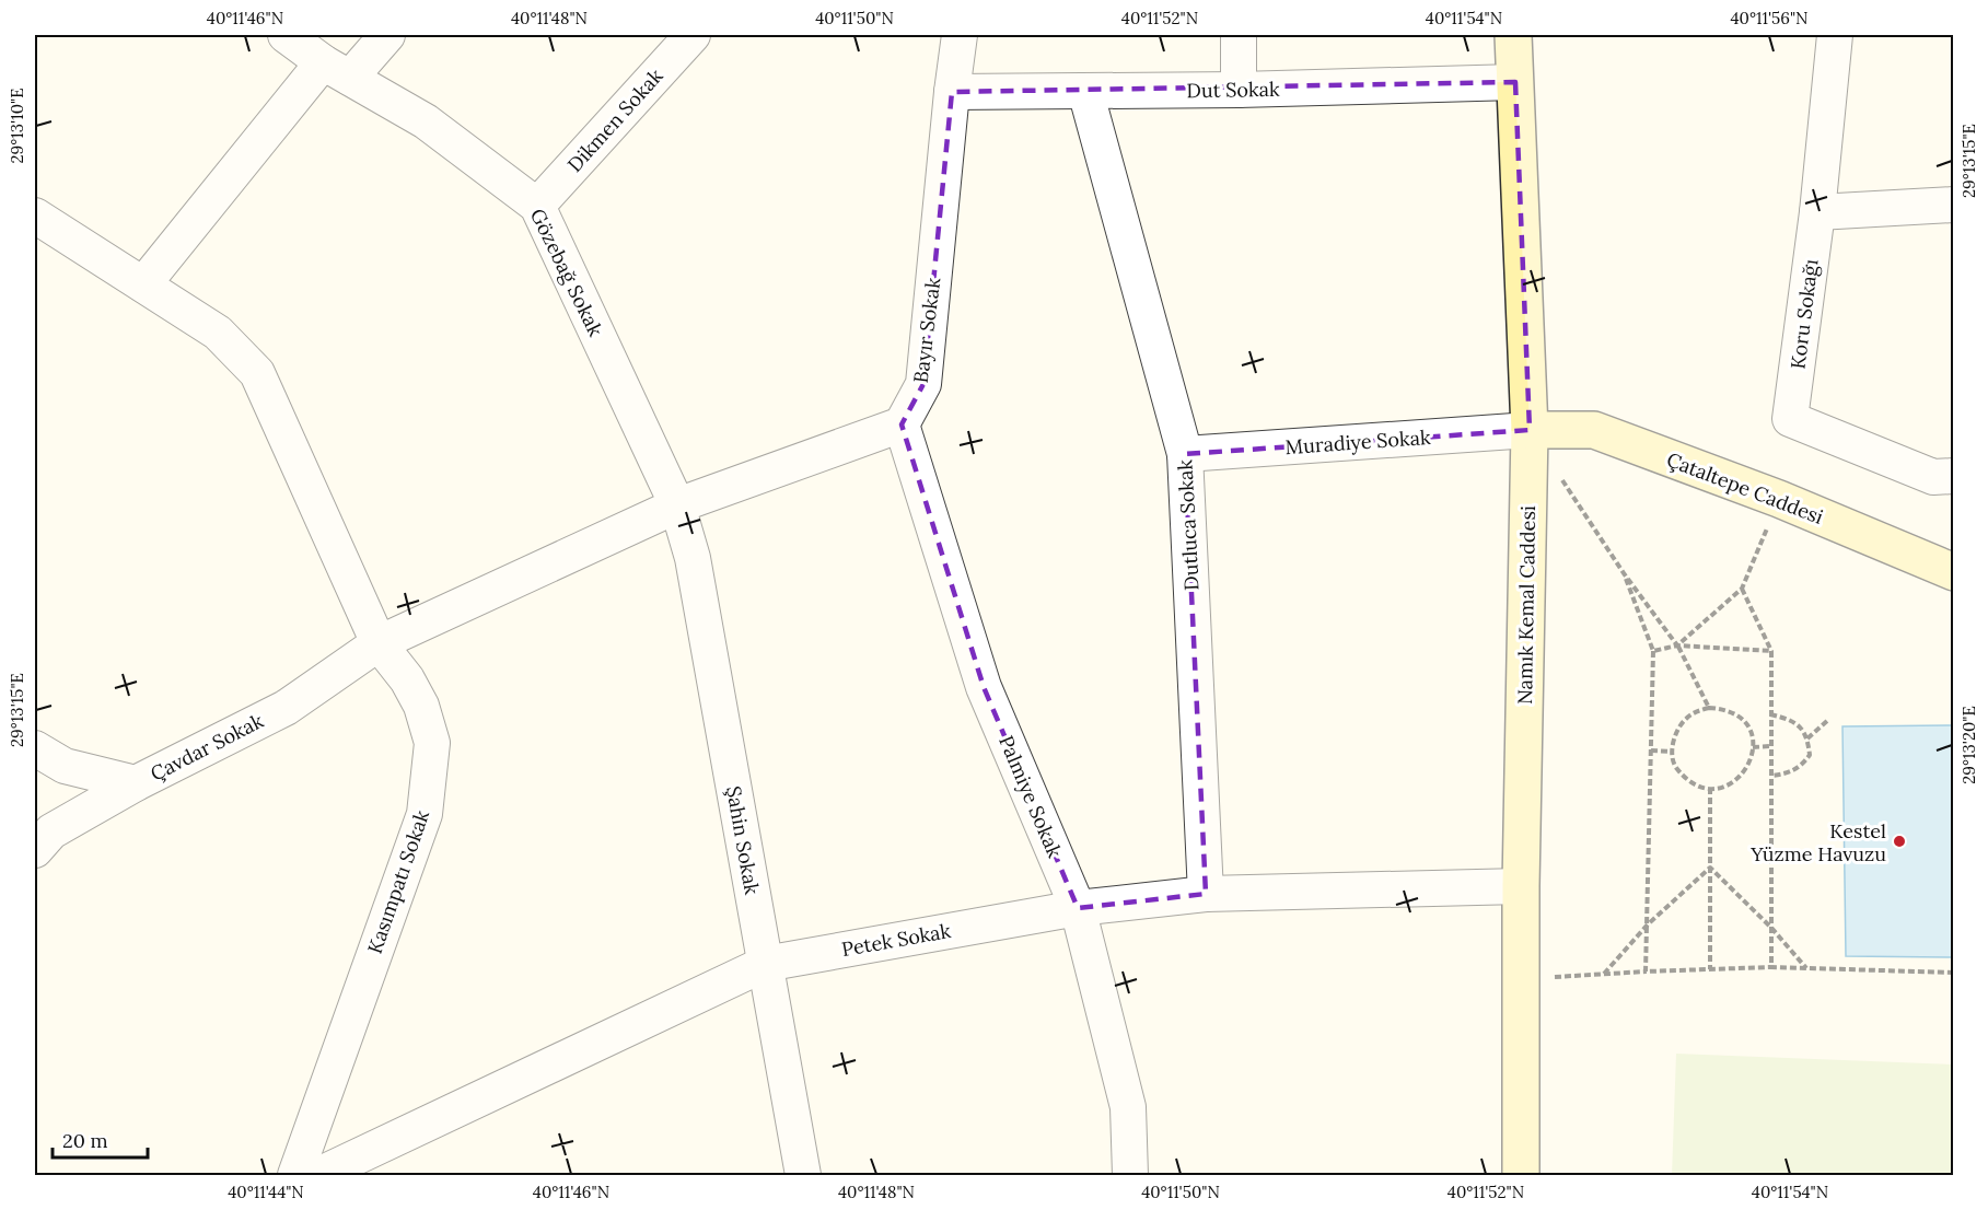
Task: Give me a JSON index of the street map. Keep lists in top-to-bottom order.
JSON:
{
  "streets": {
    "main road": ["Çataltepe Caddesi", "Namık Kemal Caddesi"],
    "street": [
      "Dut Sokak",
      "Dikmen Sokak",
      "Gözebağ Sokak",
      "Koru Sokağı",
      "Bayır Sokak",
      "Muradiye Sokak",
      "Dutluca Sokak",
      "Çavdar Sokak",
      "Palmiye Sokak",
      "Şahin Sokak",
      "Kasımpatı Sokak",
      "Petek Sokak"
    ]
  },
  "crossings": [
    ["Dut Sokak", "Bayır Sokak"],
    ["Dut Sokak", "Dutluca Sokak"],
    ["Dut Sokak", "Namık Kemal Caddesi"],
    ["Dikmen Sokak", "Gözebağ Sokak"],
    ["Gözebağ Sokak", "Şahin Sokak"],
    ["Bayır Sokak", "Palmiye Sokak"],
    ["Muradiye Sokak", "Çataltepe Caddesi"],
    ["Muradiye Sokak", "Dutluca Sokak"],
    ["Muradiye Sokak", "Namık Kemal Caddesi"],
    ["Çataltepe Caddesi", "Namık Kemal Caddesi"],
    ["Dutluca Sokak", "Petek Sokak"],
    ["Namık Kemal Caddesi", "Petek Sokak"],
    ["Çavdar Sokak", "Kasımpatı Sokak"],
    ["Palmiye Sokak", "Petek Sokak"],
    ["Şahin Sokak", "Petek Sokak"]
  ],
  "places": ["Kestel Yüzme Havuzu"],
  "scale_bar": "20 m",
  "coordinates": [
    "40°11'46\"N",
    "40°11'48\"N",
    "40°11'50\"N",
    "40°11'52\"N",
    "40°11'54\"N",
    "40°11'56\"N",
    "29°13'10\"E",
    "29°13'15\"E",
    "29°13'20\"E",
    "40°11'44\"N"
  ]
}
